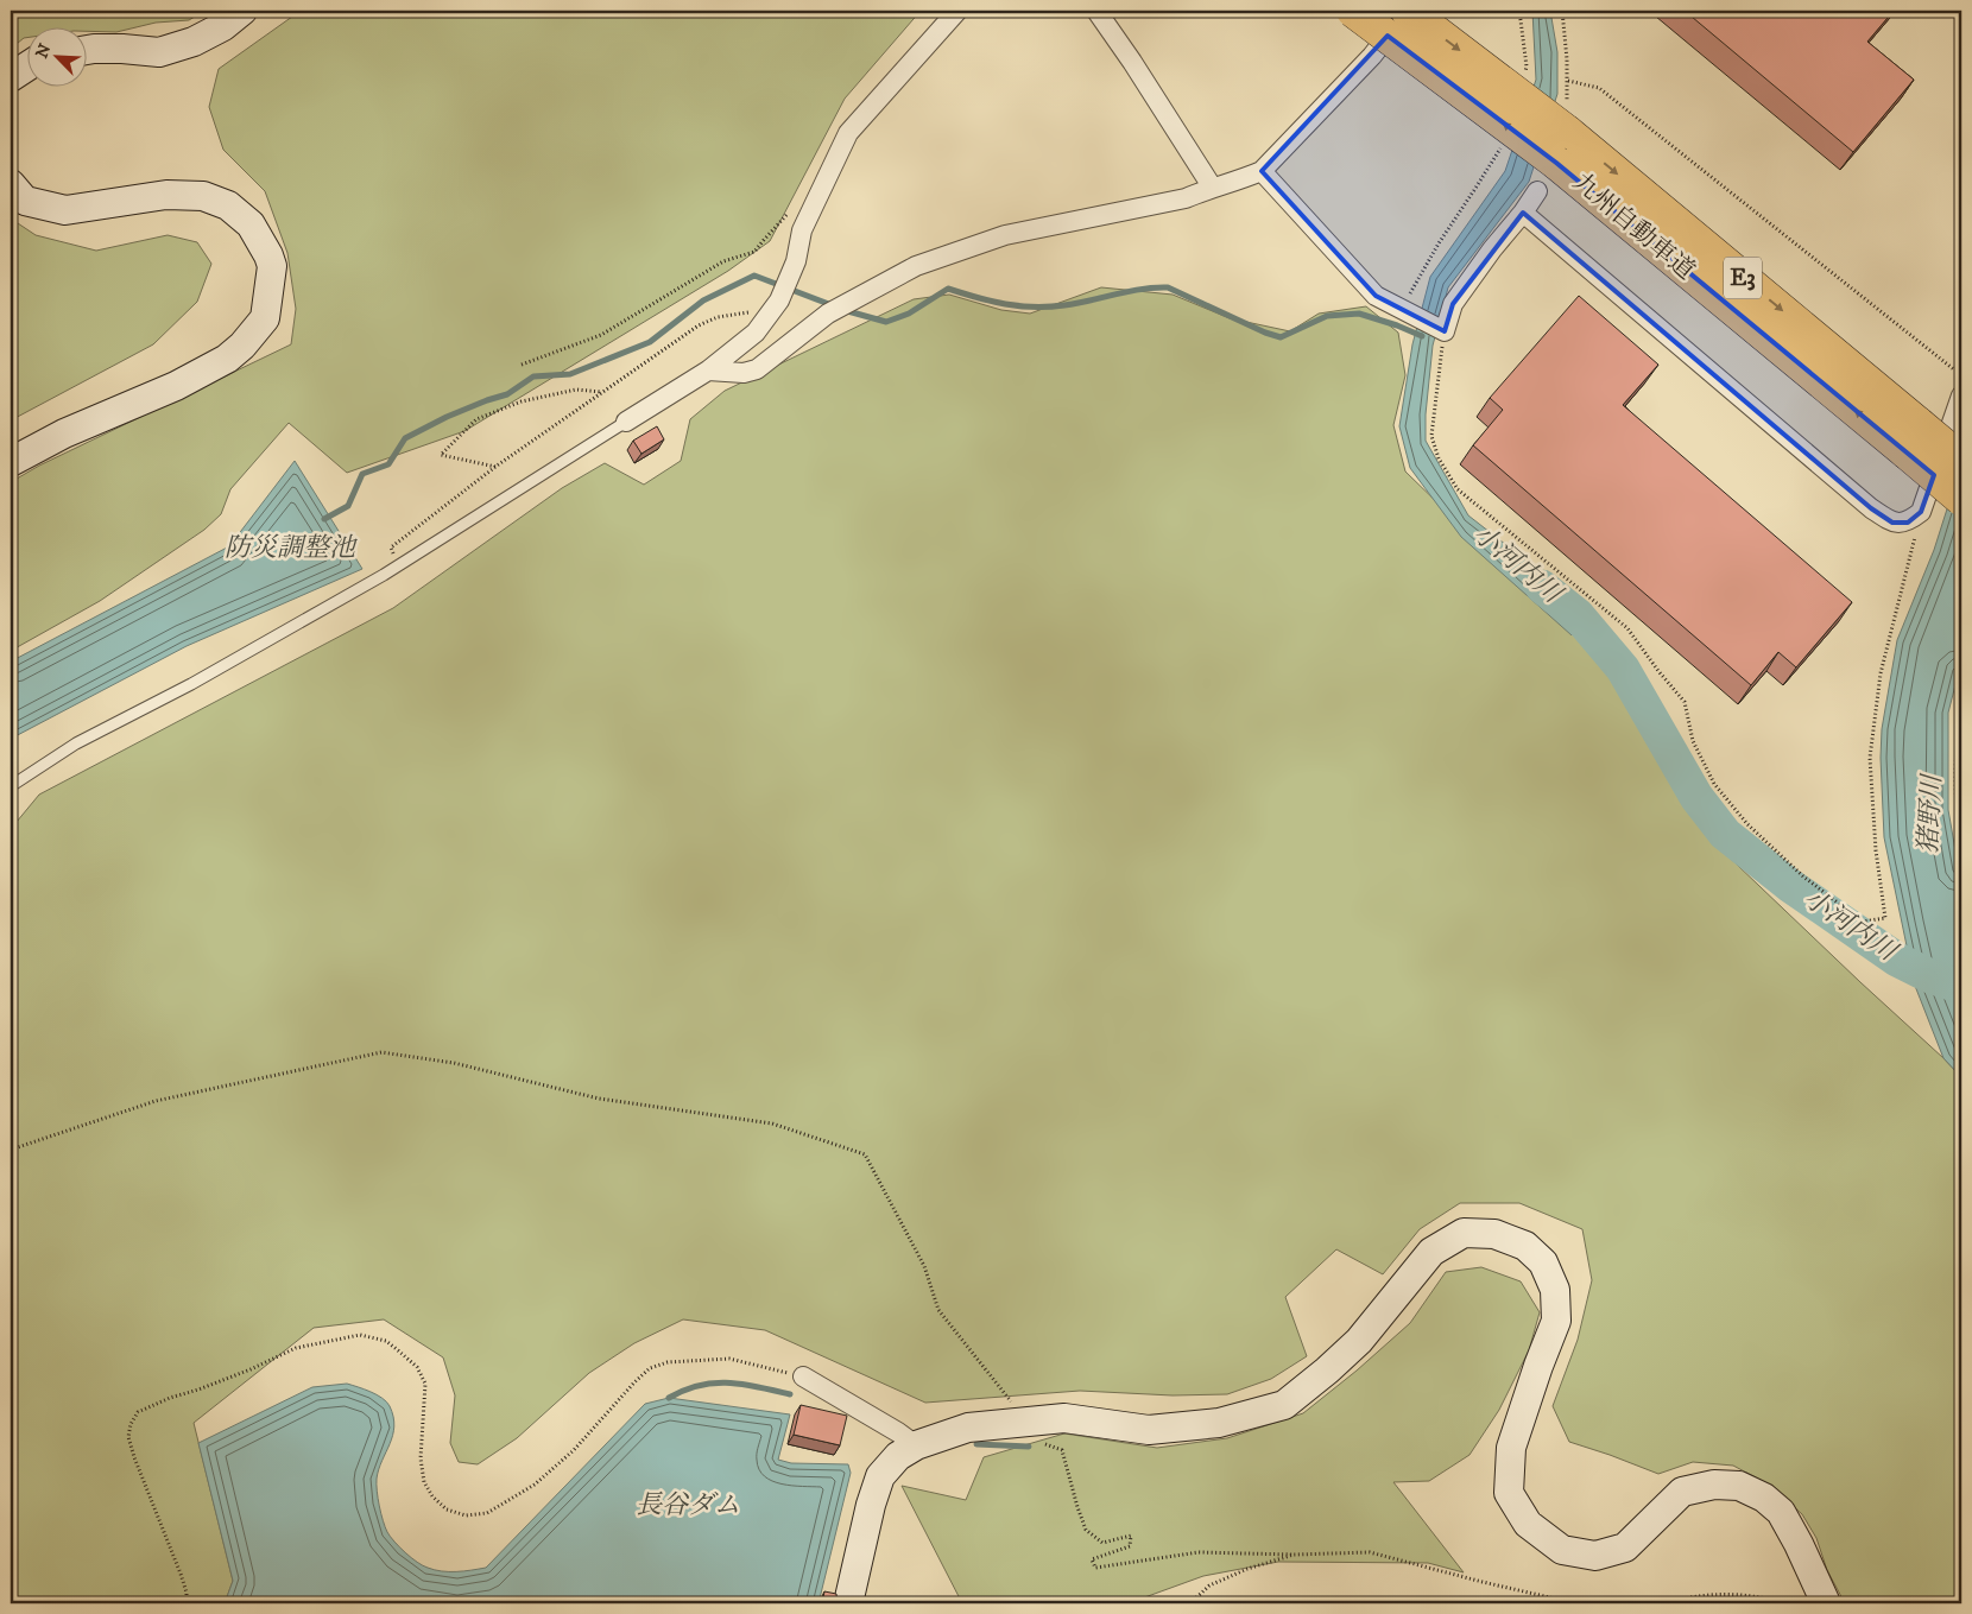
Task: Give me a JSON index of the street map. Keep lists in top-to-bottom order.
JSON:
{
  "streets": {
    "highway": ["九州自動車道", "E3"]
  },
  "water": [
    "防災調整池",
    "小河内川",
    "猪野川",
    "長谷ダム"
  ],
  "north": "top left"
}
